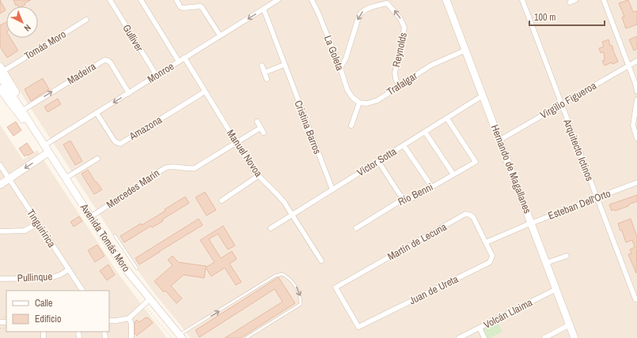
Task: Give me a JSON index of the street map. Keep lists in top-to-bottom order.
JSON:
{
  "streets": {
    "main road": ["Hernando de Magallanes", "Avenida Tomás Moro"],
    "street": [
      "Gulliver",
      "Tomás Moro",
      "Reynolds",
      "La Goleta",
      "Monroe",
      "Madeira",
      "Trafalgar",
      "Virgilio Figueroa",
      "Cristina Barros",
      "Amazona",
      "Arquitecto Ictinos",
      "Manuel Novoa",
      "Víctor Sotta",
      "Mercedes Marín",
      "Río Benni",
      "Esteban Dell'Orto",
      "Tinguiririca",
      "Martín de Lecuna",
      "Pullinque",
      "Juan de Ureta",
      "Volcán Llaima"
    ]
  },
  "crossings": [
    ["Gulliver", "Monroe"],
    ["Tomás Moro", "Avenida Tomás Moro"],
    ["Reynolds", "Trafalgar"],
    ["La Goleta", "Trafalgar"],
    ["Monroe", "Madeira"],
    ["Monroe", "Cristina Barros"],
    ["Monroe", "Amazona"],
    ["Monroe", "Manuel Novoa"],
    ["Monroe", "Avenida Tomás Moro"],
    ["Madeira", "Avenida Tomás Moro"],
    ["Trafalgar", "Hernando de Magallanes"],
    ["Virgilio Figueroa", "Arquitecto Ictinos"],
    ["Virgilio Figueroa", "Hernando de Magallanes"],
    ["Cristina Barros", "Víctor Sotta"],
    ["Amazona", "Manuel Novoa"],
    ["Arquitecto Ictinos", "Esteban Dell'Orto"],
    ["Manuel Novoa", "Víctor Sotta"],
    ["Manuel Novoa", "Mercedes Marín"],
    ["Víctor Sotta", "Hernando de Magallanes"],
    ["Víctor Sotta", "Río Benni"],
    ["Hernando de Magallanes", "Esteban Dell'Orto"],
    ["Hernando de Magallanes", "Volcán Llaima"],
    ["Mercedes Marín", "Avenida Tomás Moro"],
    ["Esteban Dell'Orto", "Martín de Lecuna"],
    ["Esteban Dell'Orto", "Juan de Ureta"],
    ["Tinguiririca", "Pullinque"],
    ["Martín de Lecuna", "Juan de Ureta"]
  ],
  "one_way": ["Reynolds"],
  "legend": ["Calle", "Edificio"],
  "scale_bar": "100 m",
  "north": "bottom right"
}
